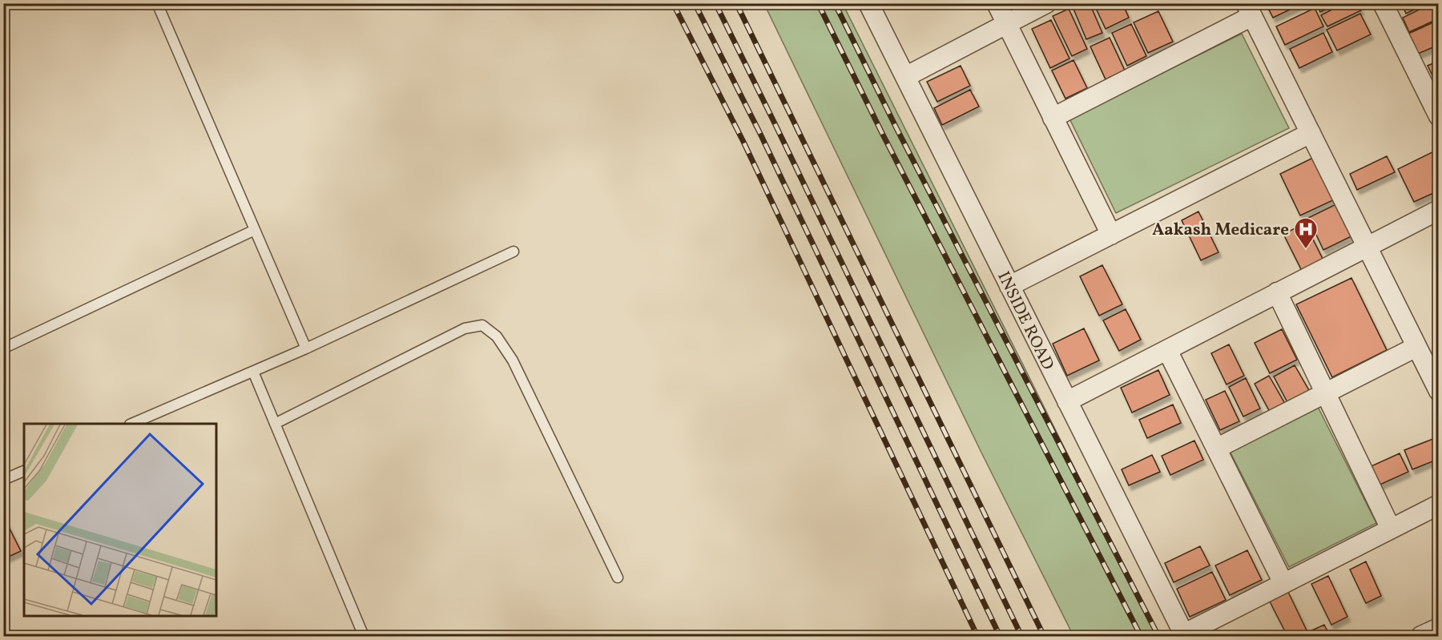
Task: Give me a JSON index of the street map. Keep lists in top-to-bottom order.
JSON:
{
  "streets": {
    "street": ["INSIDE ROAD"]
  },
  "places": {
    "hospital": ["Aakash Medicare"]
  }
}
